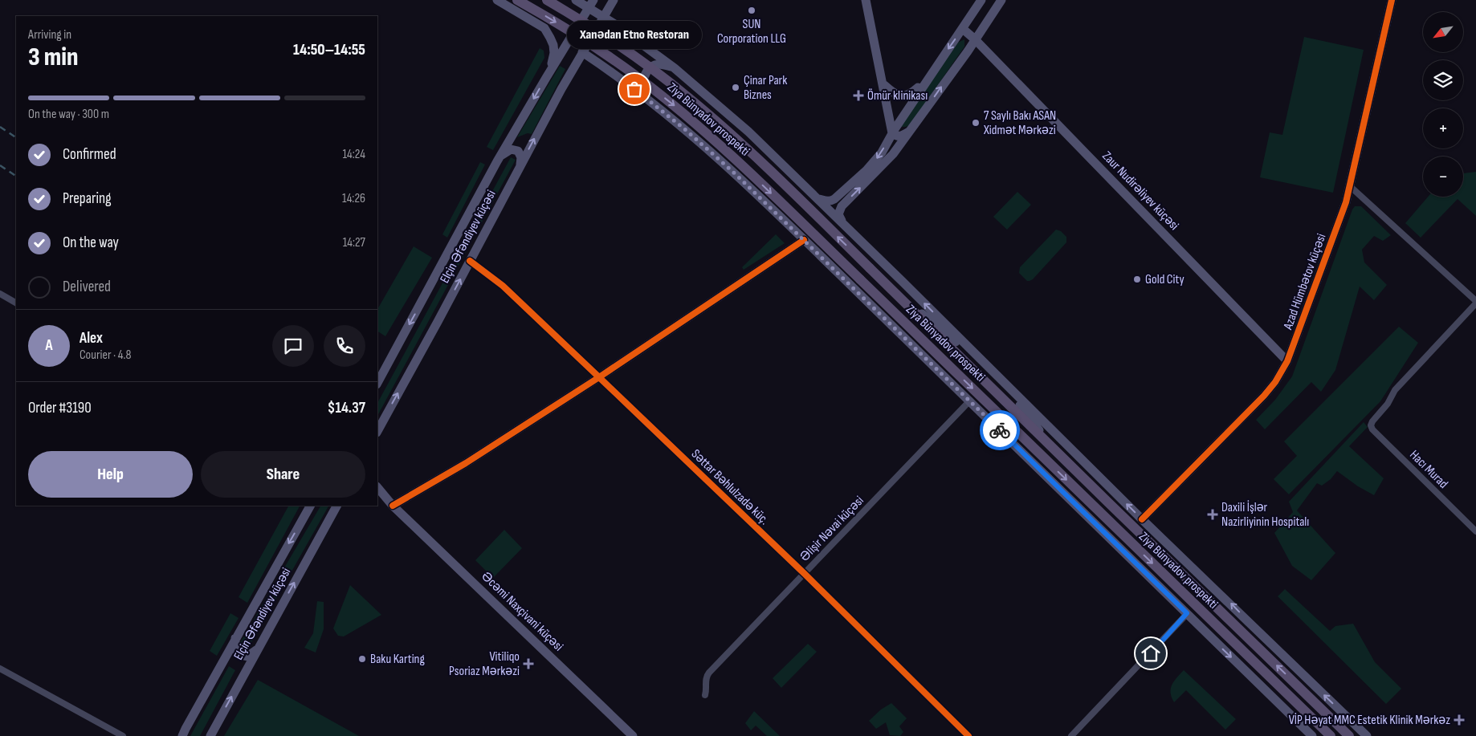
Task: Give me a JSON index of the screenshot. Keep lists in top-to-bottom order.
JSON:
{
  "streets": {
    "main road": [
      "Ziya Bünyadov prospekti",
      "Zaur Nudirəliyev küçəsi",
      "Elçin Əfəndiyev küçəsi",
      "Azad Hümbətov küçəsi",
      "Əcəmi Naxçivani küçəsi"
    ],
    "street": ["Hacı Murad", "Səttar Bəhlulzadə küç.", "Əlişir Nəvai küçəsi"]
  },
  "crossings": [
    ["Ziya Bünyadov prospekti", "Elçin Əfəndiyev küçəsi"],
    ["Ziya Bünyadov prospekti", "Azad Hümbətov küçəsi"],
    ["Ziya Bünyadov prospekti", "Əlişir Nəvai küçəsi"],
    ["Zaur Nudirəliyev küçəsi", "Azad Hümbətov küçəsi"],
    ["Elçin Əfəndiyev küçəsi", "Səttar Bəhlulzadə küç."],
    ["Səttar Bəhlulzadə küç.", "Əlişir Nəvai küçəsi"]
  ],
  "places": {
    "other": [
      "SUN Corporation LLG",
      "Çinar Park Biznes",
      "Xanədan Etno Restoran",
      "7 Saylı Bakı ASAN Xidmət Mərkəzi",
      "Gold City",
      "Baku Karting"
    ],
    "health": [
      "Ömür klinikası",
      "Daxili İşlər Nazirliyinin Hospitalı",
      "Vitiliqo Psoriaz Mərkəzi",
      "VİP Həyat MMC Estetik Klinik Mərkəz"
    ]
  },
  "north": "bottom left",
  "page": {
    "map_buttons": ["+", "−"],
    "heading": ["3 min", "Arriving in", "14:50–14:55"],
    "panel": [
      "Alex",
      "Courier · 4.8",
      "Order #3190",
      "$14.37"
    ],
    "bubble": "Xanədan Etno Restoran",
    "bar": "On the way · 300 m",
    "list": [
      ["Confirmed", "14:24"],
      ["Preparing", "14:26"],
      ["On the way", "14:27"],
      "Delivered"
    ],
    "round": "A",
    "buttons": ["Help", "Share"]
  }
}
